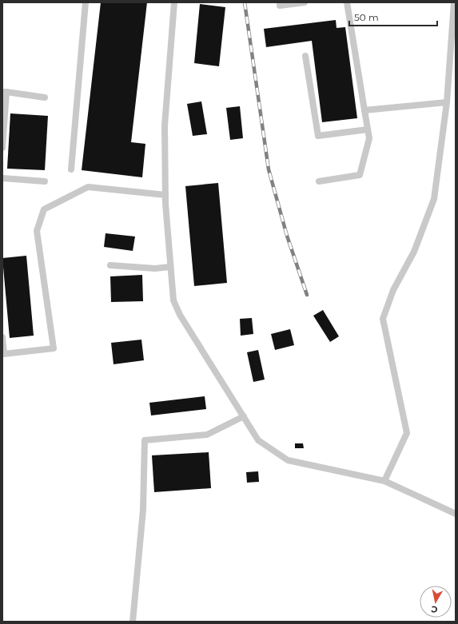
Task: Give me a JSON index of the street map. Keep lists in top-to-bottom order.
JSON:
{
  "scale_bar": "50 m",
  "north": "bottom"
}
